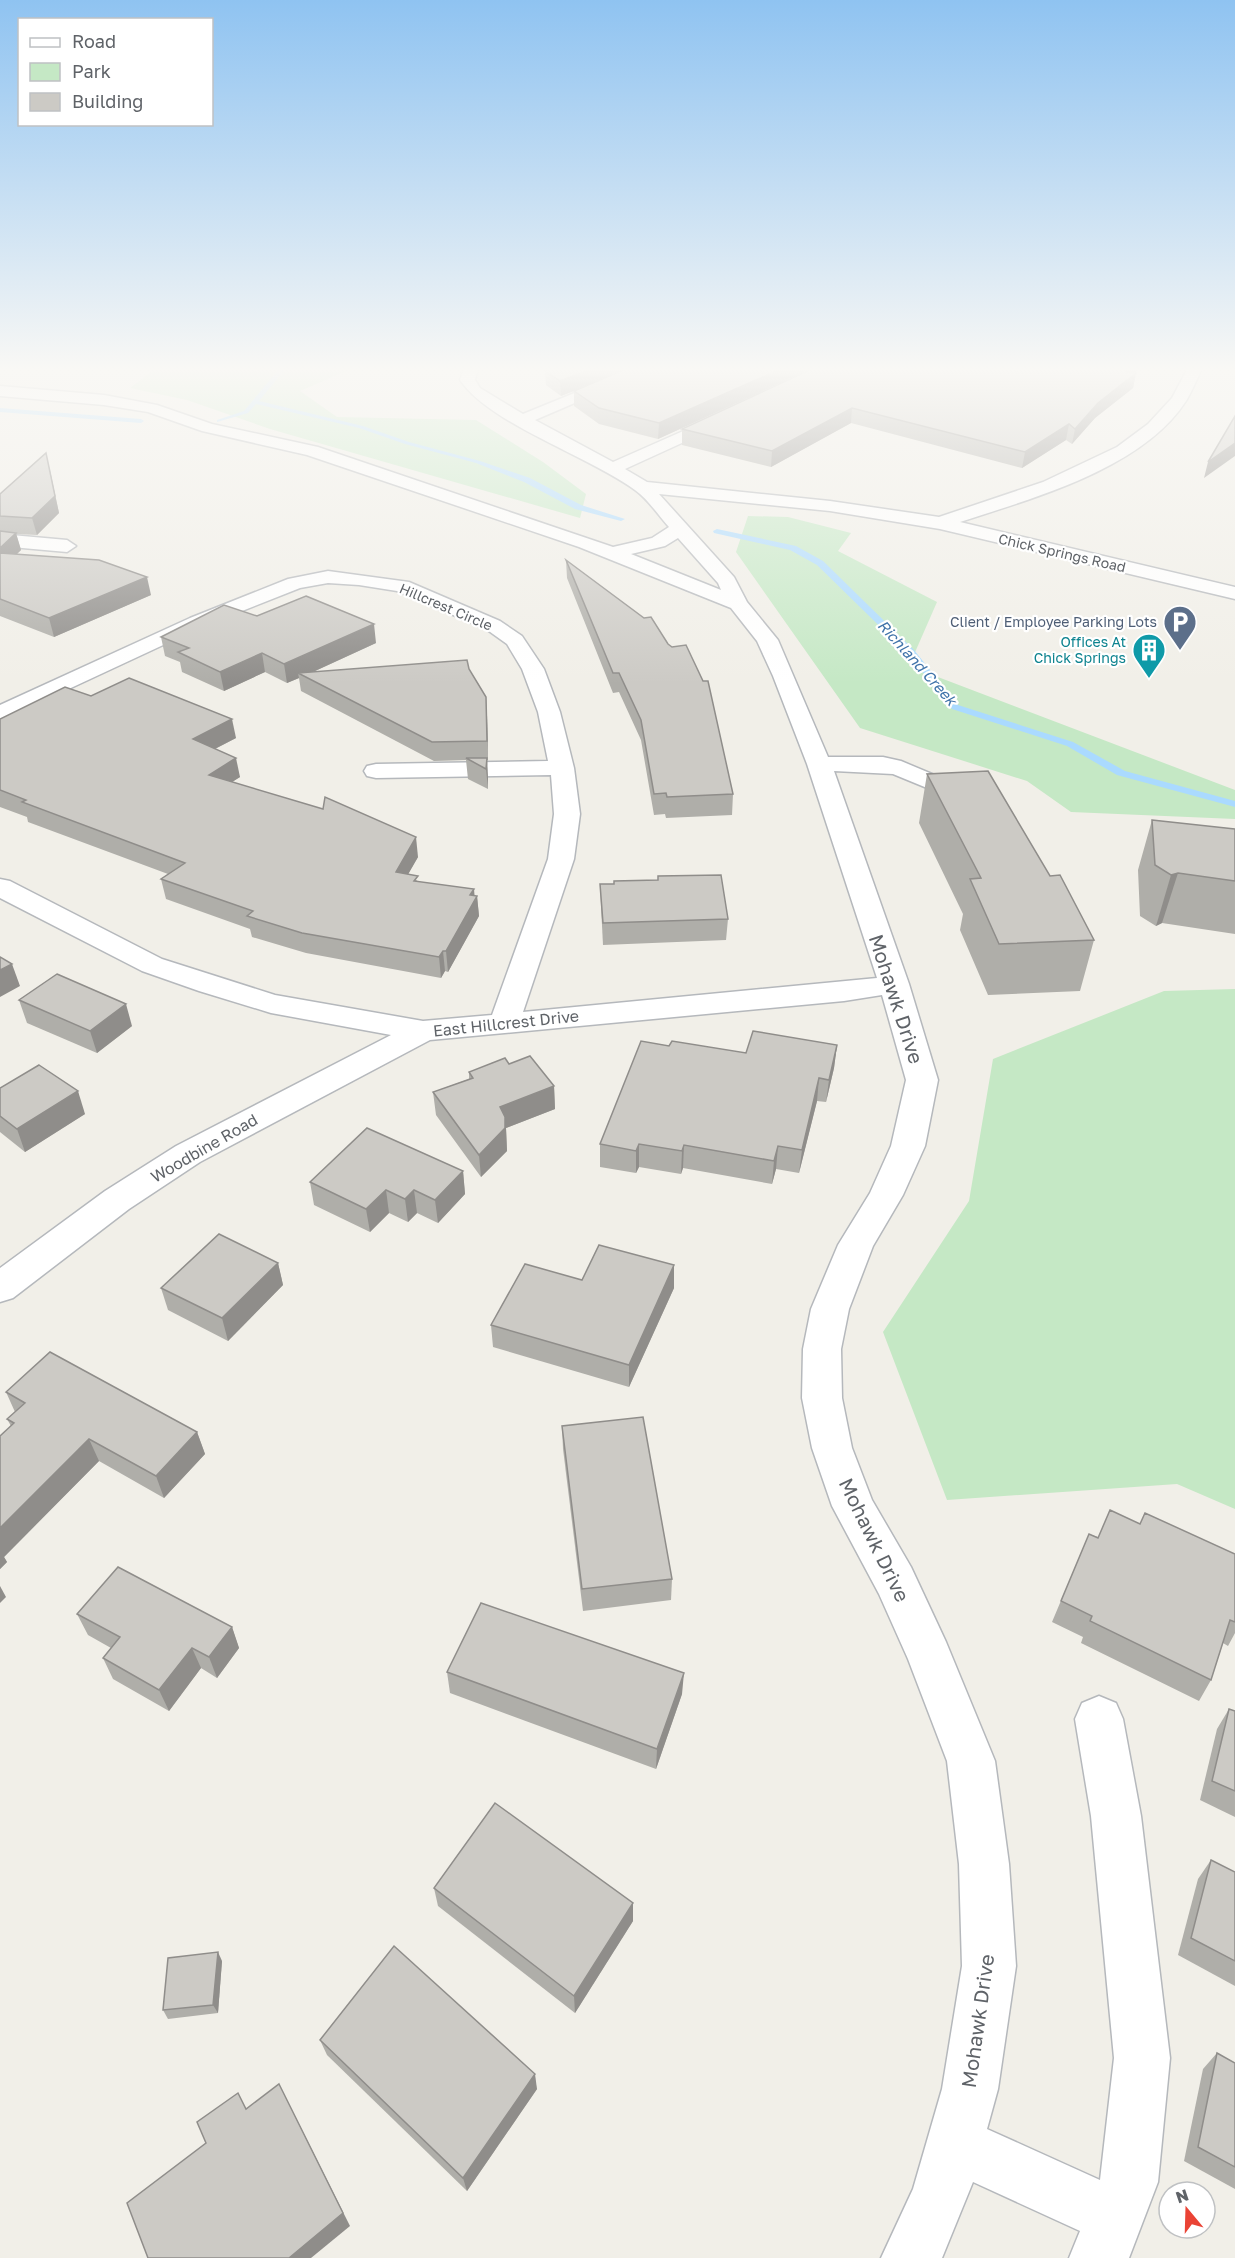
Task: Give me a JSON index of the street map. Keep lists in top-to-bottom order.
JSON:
{
  "streets": {
    "street": [
      "Chick Springs Road",
      "Hillcrest Circle",
      "Mohawk Drive",
      "East Hillcrest Drive",
      "Woodbine Road"
    ]
  },
  "crossings": [
    ["Chick Springs Road", "Mohawk Drive"],
    ["Hillcrest Circle", "East Hillcrest Drive"],
    ["Mohawk Drive", "East Hillcrest Drive"],
    ["East Hillcrest Drive", "Woodbine Road"]
  ],
  "water": ["Richland Creek"],
  "places": {
    "parking": ["Client / Employee Parking Lots"],
    "building": ["Offices At Chick Springs"]
  },
  "legend": ["Road", "Park", "Building"],
  "north": "top"
}
